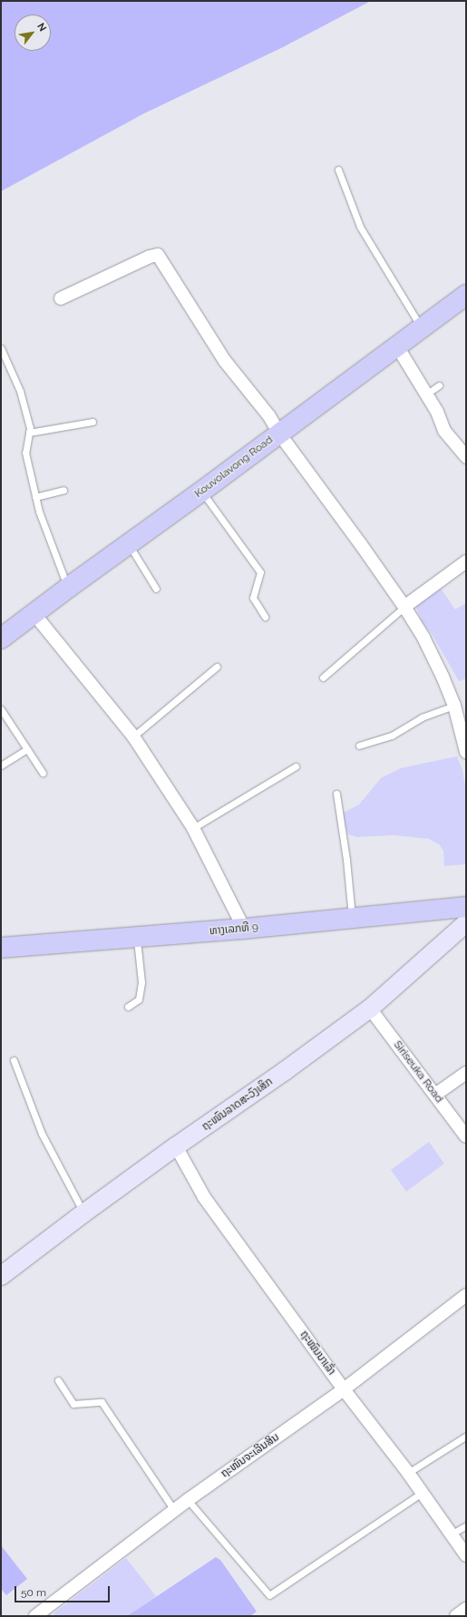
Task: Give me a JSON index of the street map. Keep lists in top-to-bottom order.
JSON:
{
  "streets": {
    "main road": ["Kouvolavong Road", "ທາງເລກທີ 9"],
    "street": [
      "Siriseuka Road",
      "ຖະໜົນລາດສະວົງເສິກ",
      "ຖະໜົນນາເລົ່າ",
      "ຖະໜົນຈະເລີນສິນ"
    ]
  },
  "crossings": [
    ["Siriseuka Road", "ຖະໜົນລາດສະວົງເສິກ"],
    ["ຖະໜົນລາດສະວົງເສິກ", "ຖະໜົນນາເລົ່າ"],
    ["ຖະໜົນນາເລົ່າ", "ຖະໜົນຈະເລີນສິນ"]
  ],
  "scale_bar": "50 m",
  "north": "top right"
}
